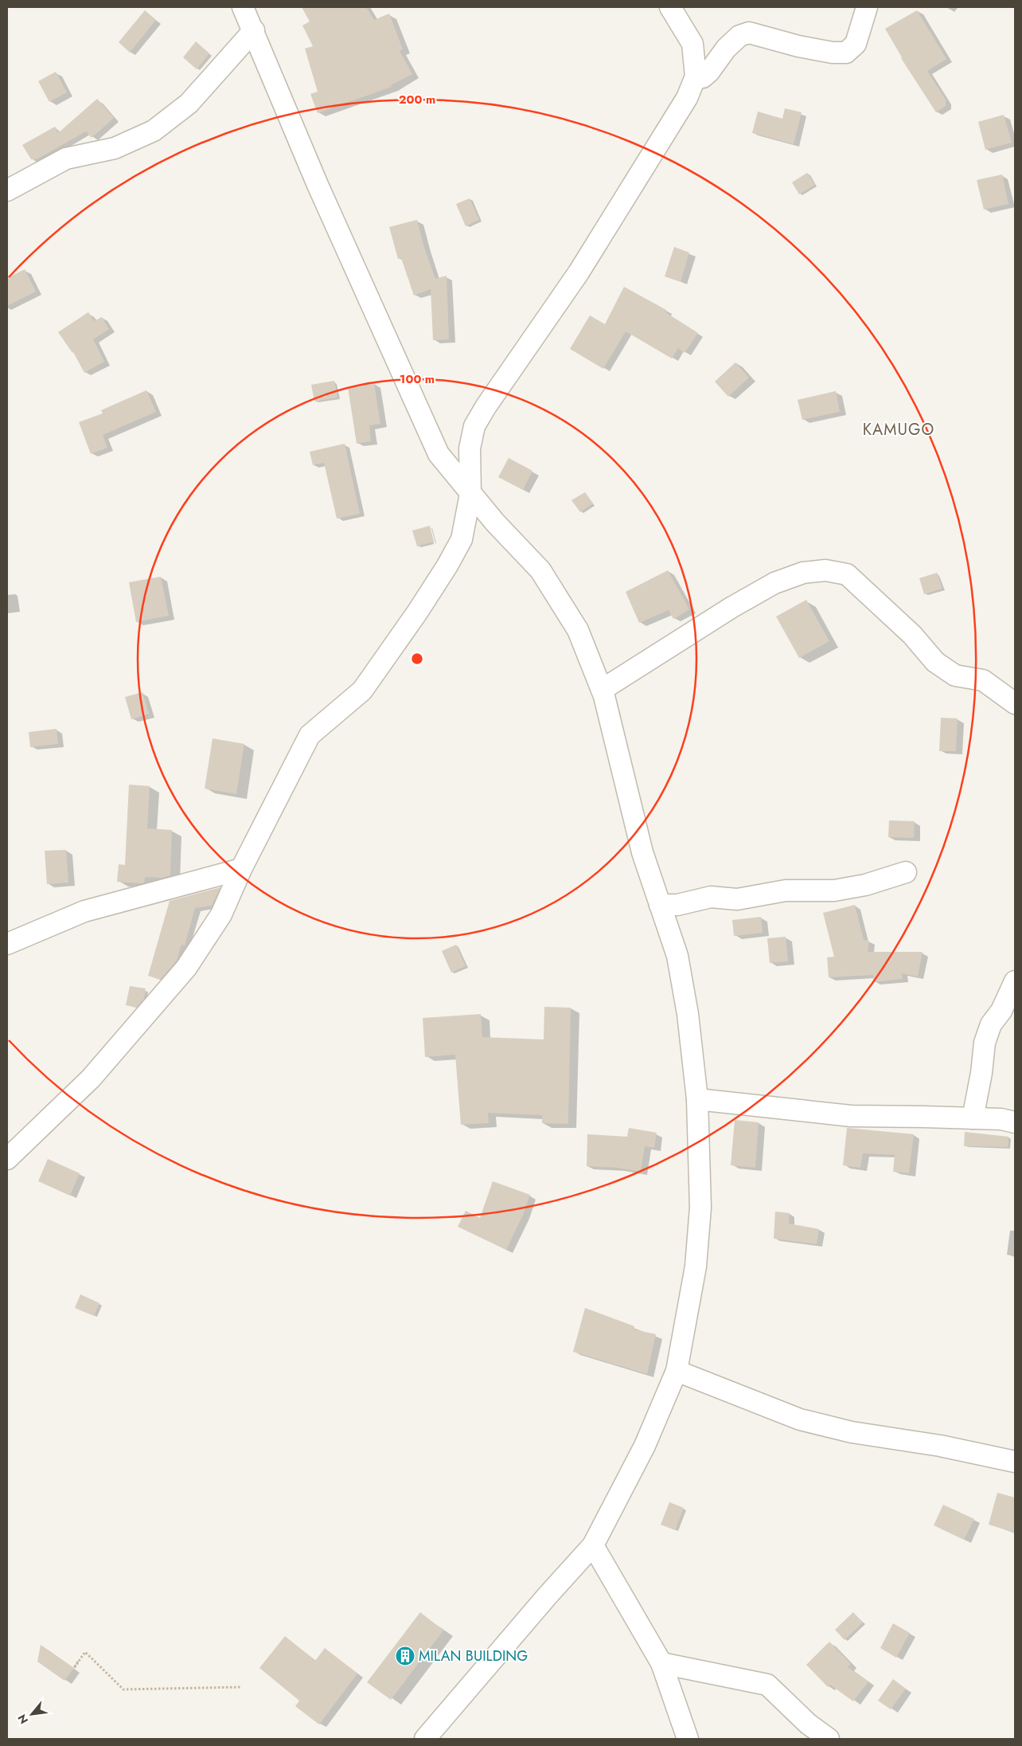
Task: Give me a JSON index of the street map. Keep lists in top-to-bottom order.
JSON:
{
  "districts": ["KAMUGO"],
  "places": {
    "building": ["MILAN BUILDING"]
  },
  "north": "bottom left",
  "rings": ["200 m", "100 m"]
}
